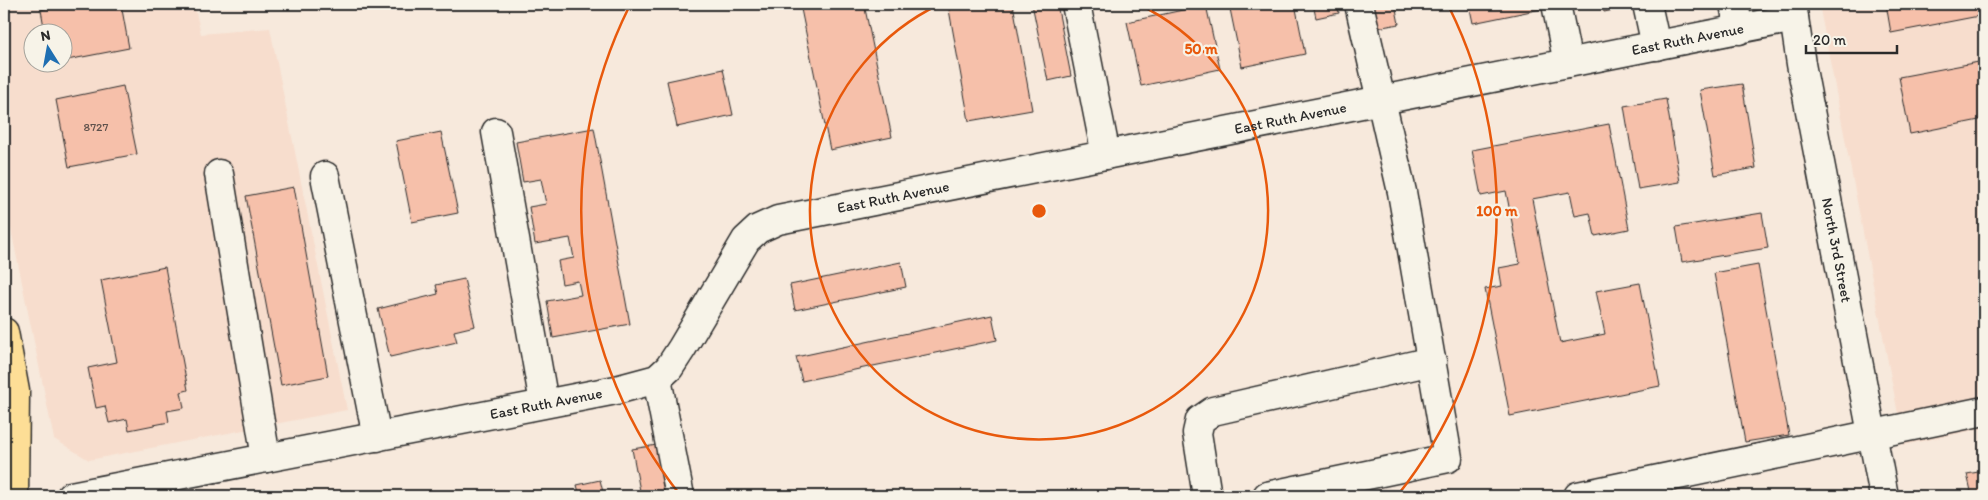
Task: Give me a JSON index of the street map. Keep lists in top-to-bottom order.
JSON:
{
  "streets": {
    "street": ["East Ruth Avenue", "North 3rd Street"]
  },
  "crossings": [
    ["East Ruth Avenue", "North 3rd Street"]
  ],
  "house_numbers": ["8727"],
  "scale_bar": "20 m",
  "north": "top",
  "rings": ["50 m", "100 m"]
}
